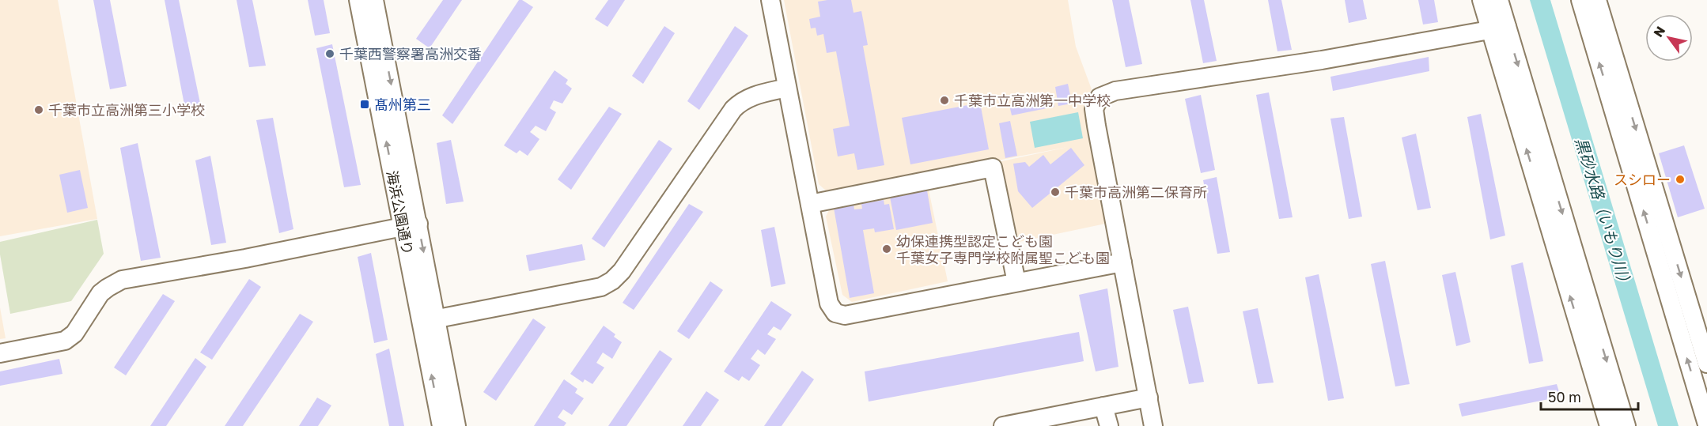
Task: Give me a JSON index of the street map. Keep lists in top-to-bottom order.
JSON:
{
  "streets": {
    "street": ["海浜公園通り"]
  },
  "water": ["黒砂水路（いもり川）"],
  "places": {
    "other": [
      "千葉西警察署高洲交番",
      "千葉市立高洲第一中学校",
      "千葉市立高洲第三小学校",
      "スシロー",
      "千葉市高洲第二保育所",
      "幼保連携型認定こども園 千葉女子専門学校附属聖こども園"
    ],
    "transit": ["髙州第三"]
  },
  "scale_bar": "50 m",
  "north": "top left"
}
